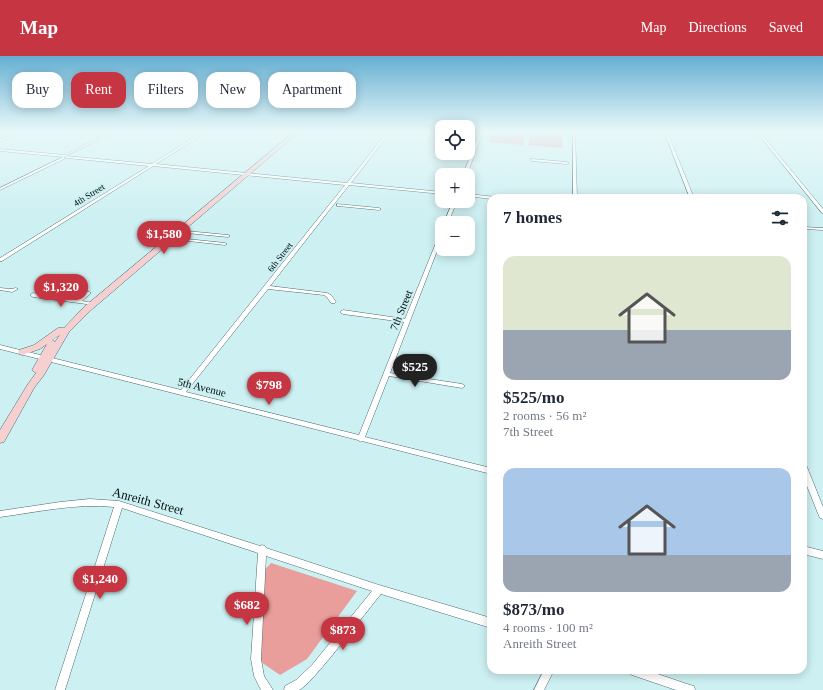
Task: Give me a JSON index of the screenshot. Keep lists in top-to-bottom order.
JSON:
{
  "streets": {
    "street": [
      "4th Street",
      "6th Street",
      "7th Street",
      "5th Avenue",
      "Anreith Street"
    ]
  },
  "crossings": [
    ["6th Street", "5th Avenue"],
    ["7th Street", "5th Avenue"]
  ],
  "page": {
    "header": "Map",
    "nav": ["Map", "Directions", "Saved"],
    "chip": [
      "Buy",
      "Rent",
      "Filters",
      "New",
      "Apartment"
    ],
    "map_buttons": ["+", "−"],
    "heading": "7 homes",
    "price": [
      "$1,580",
      "$1,320",
      "$525",
      "$798",
      "$1,240",
      "$682",
      "$873"
    ],
    "list": [
      {
        "name": "$525/mo",
        "note": "2 rooms · 56 m² · 7th Street"
      },
      {
        "name": "$873/mo",
        "note": "4 rooms · 100 m² · Anreith Street"
      }
    ]
  }
}
